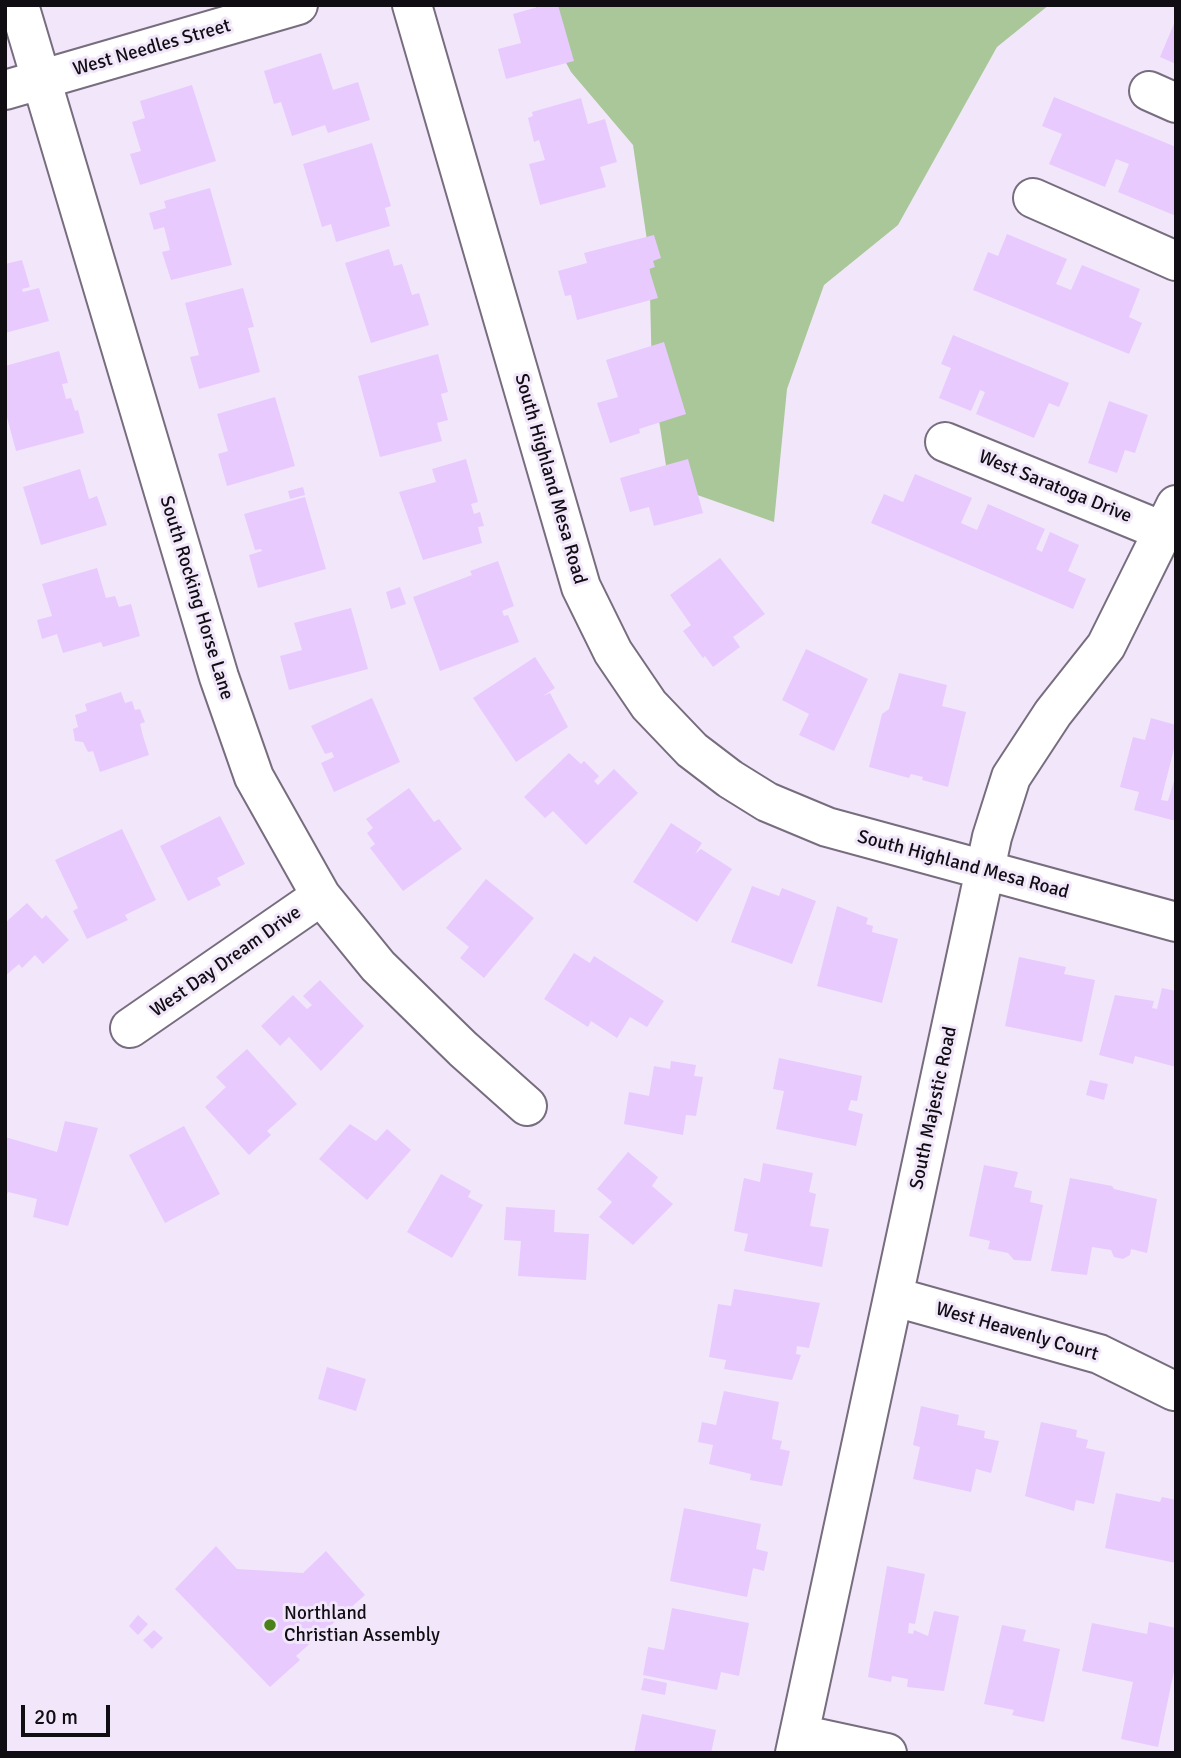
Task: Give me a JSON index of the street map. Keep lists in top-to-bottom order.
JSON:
{
  "streets": {
    "street": [
      "West Needles Street",
      "South Highland Mesa Road",
      "West Saratoga Drive",
      "South Rocking Horse Lane",
      "West Day Dream Drive",
      "South Majestic Road",
      "West Heavenly Court"
    ]
  },
  "crossings": [
    ["West Needles Street", "South Rocking Horse Lane"],
    ["South Highland Mesa Road", "South Majestic Road"],
    ["West Saratoga Drive", "South Majestic Road"],
    ["South Rocking Horse Lane", "West Day Dream Drive"],
    ["South Majestic Road", "West Heavenly Court"]
  ],
  "places": ["Northland Christian Assembly"],
  "scale_bar": "20 m"
}
